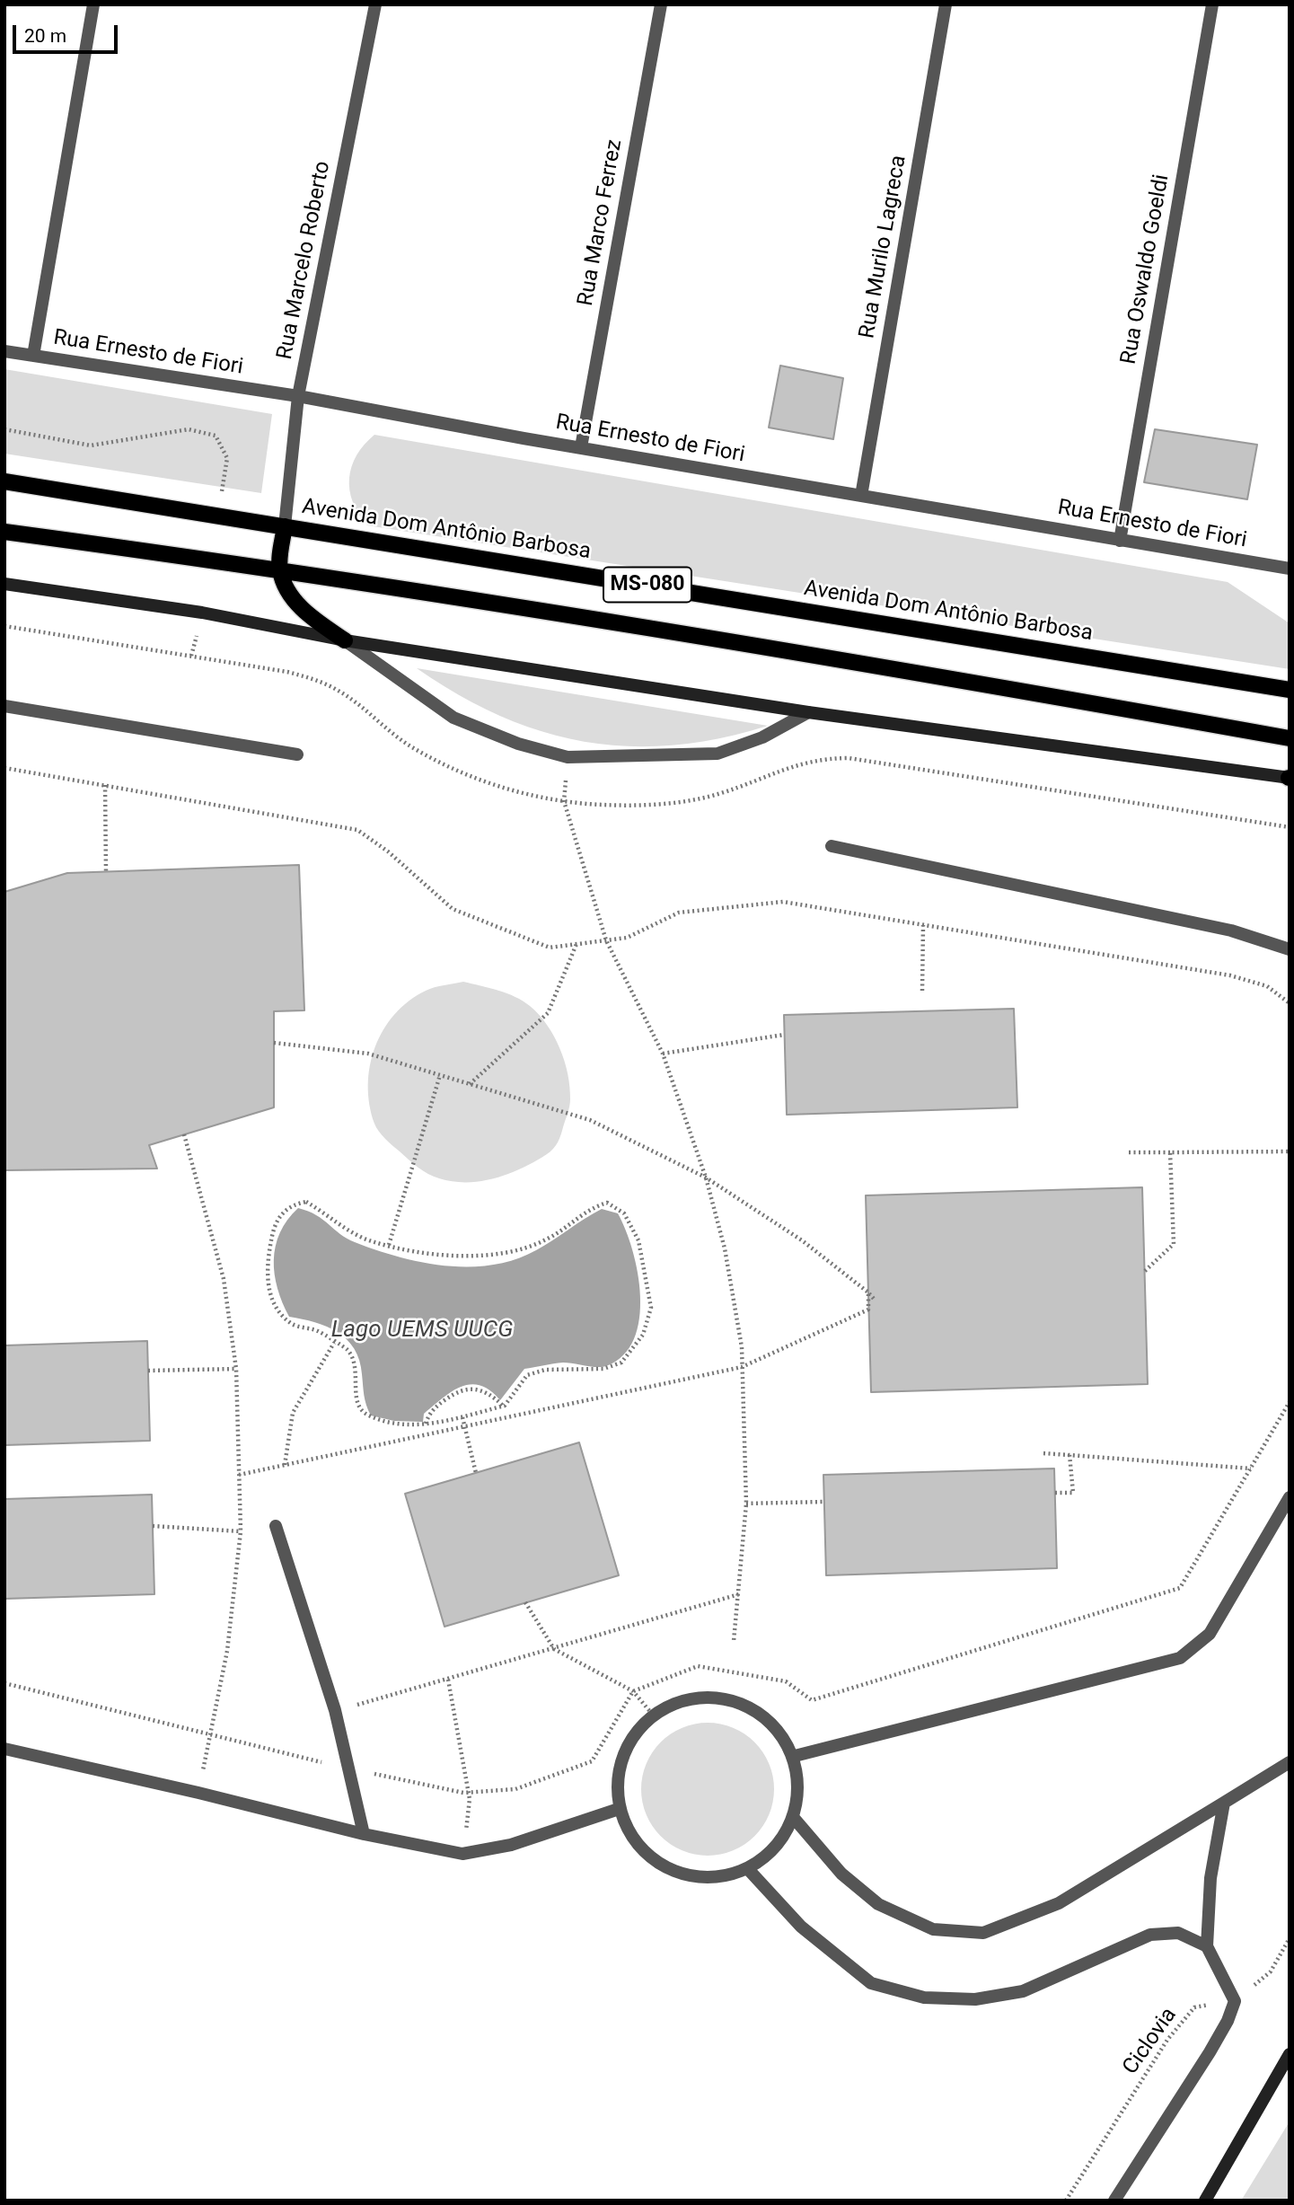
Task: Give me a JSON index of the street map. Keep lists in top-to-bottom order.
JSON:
{
  "streets": {
    "main road": ["Avenida Dom Antônio Barbosa", "MS-080"],
    "street": [
      "Rua Marco Ferrez",
      "Rua Murilo Lagreca",
      "Rua Marcelo Roberto",
      "Rua Oswaldo Goeldi",
      "Rua Ernesto de Fiori"
    ],
    "path": ["Ciclovia"]
  },
  "crossings": [
    ["Rua Marco Ferrez", "Rua Ernesto de Fiori"],
    ["Rua Murilo Lagreca", "Rua Ernesto de Fiori"],
    ["Rua Marcelo Roberto", "Rua Ernesto de Fiori"],
    ["Rua Marcelo Roberto", "Avenida Dom Antônio Barbosa"],
    ["Rua Oswaldo Goeldi", "Rua Ernesto de Fiori"]
  ],
  "water": ["Lago UEMS UUCG"],
  "scale_bar": "20 m"
}
